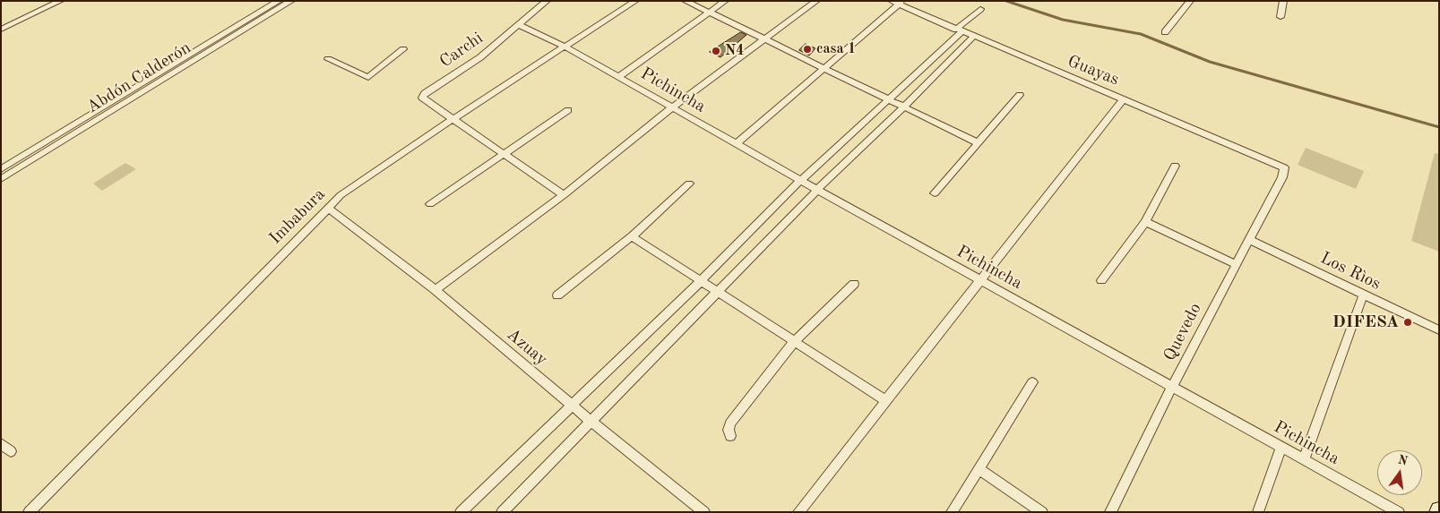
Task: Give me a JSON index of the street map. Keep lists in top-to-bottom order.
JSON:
{
  "streets": {
    "street": [
      "Carchi",
      "Guayas",
      "Abdón Calderón",
      "Pichincha",
      "Imbabura",
      "Los Rìos",
      "Quevedo",
      "Azuay"
    ]
  },
  "crossings": [
    ["Carchi", "Pichincha"],
    ["Carchi", "Imbabura"],
    ["Guayas", "Quevedo"],
    ["Pichincha", "Imbabura"],
    ["Pichincha", "Quevedo"],
    ["Imbabura", "Azuay"],
    ["Los Rìos", "Quevedo"]
  ],
  "places": ["casa 1", "N4", "DIFESA"],
  "north": "top"
}
